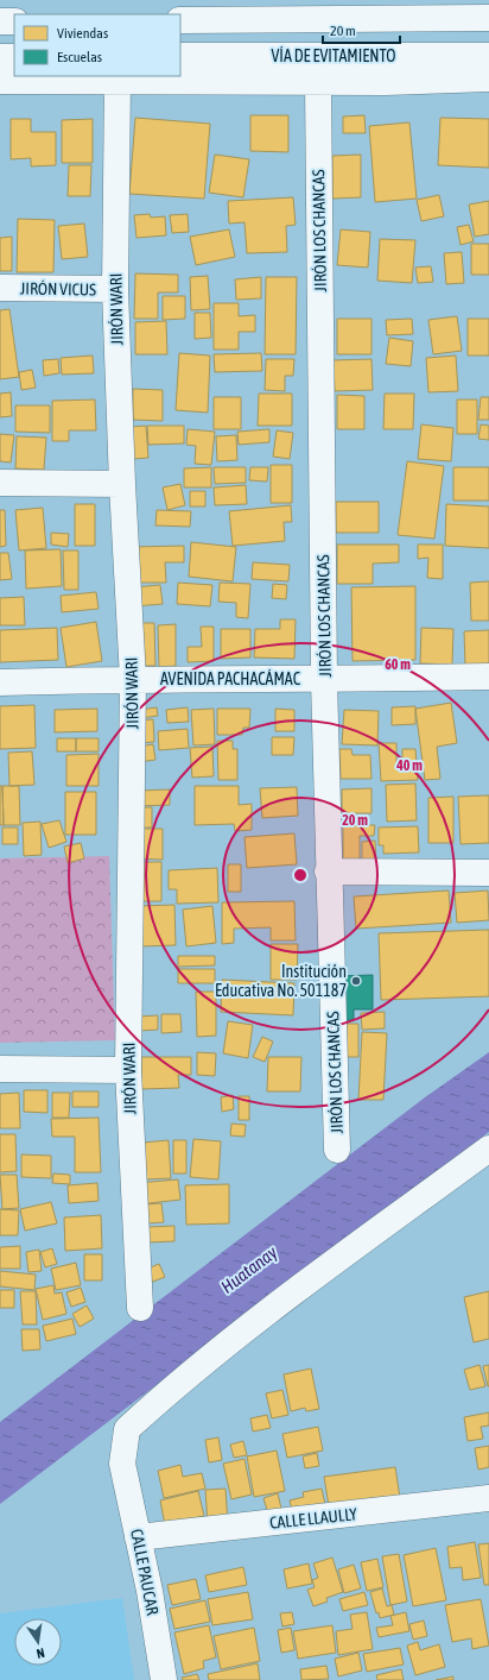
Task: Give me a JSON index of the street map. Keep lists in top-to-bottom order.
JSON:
{
  "streets": {
    "main road": [
      "VÍA DE EVITAMIENTO",
      "JIRÓN LOS CHANCAS",
      "JIRÓN VICUS",
      "JIRÓN WARI",
      "AVENIDA PACHACÁMAC",
      "CALLE LLAULLY",
      "CALLE PAUCAR"
    ]
  },
  "crossings": [
    ["JIRÓN LOS CHANCAS", "AVENIDA PACHACÁMAC"],
    ["JIRÓN VICUS", "JIRÓN WARI"],
    ["JIRÓN WARI", "AVENIDA PACHACÁMAC"],
    ["CALLE LLAULLY", "CALLE PAUCAR"]
  ],
  "water": ["Huatanay"],
  "places": ["Institución Educativa No. 501187"],
  "legend": ["Viviendas", "Escuelas"],
  "scale_bar": "20 m",
  "north": "bottom",
  "rings": ["60 m", "40 m", "20 m"]
}
